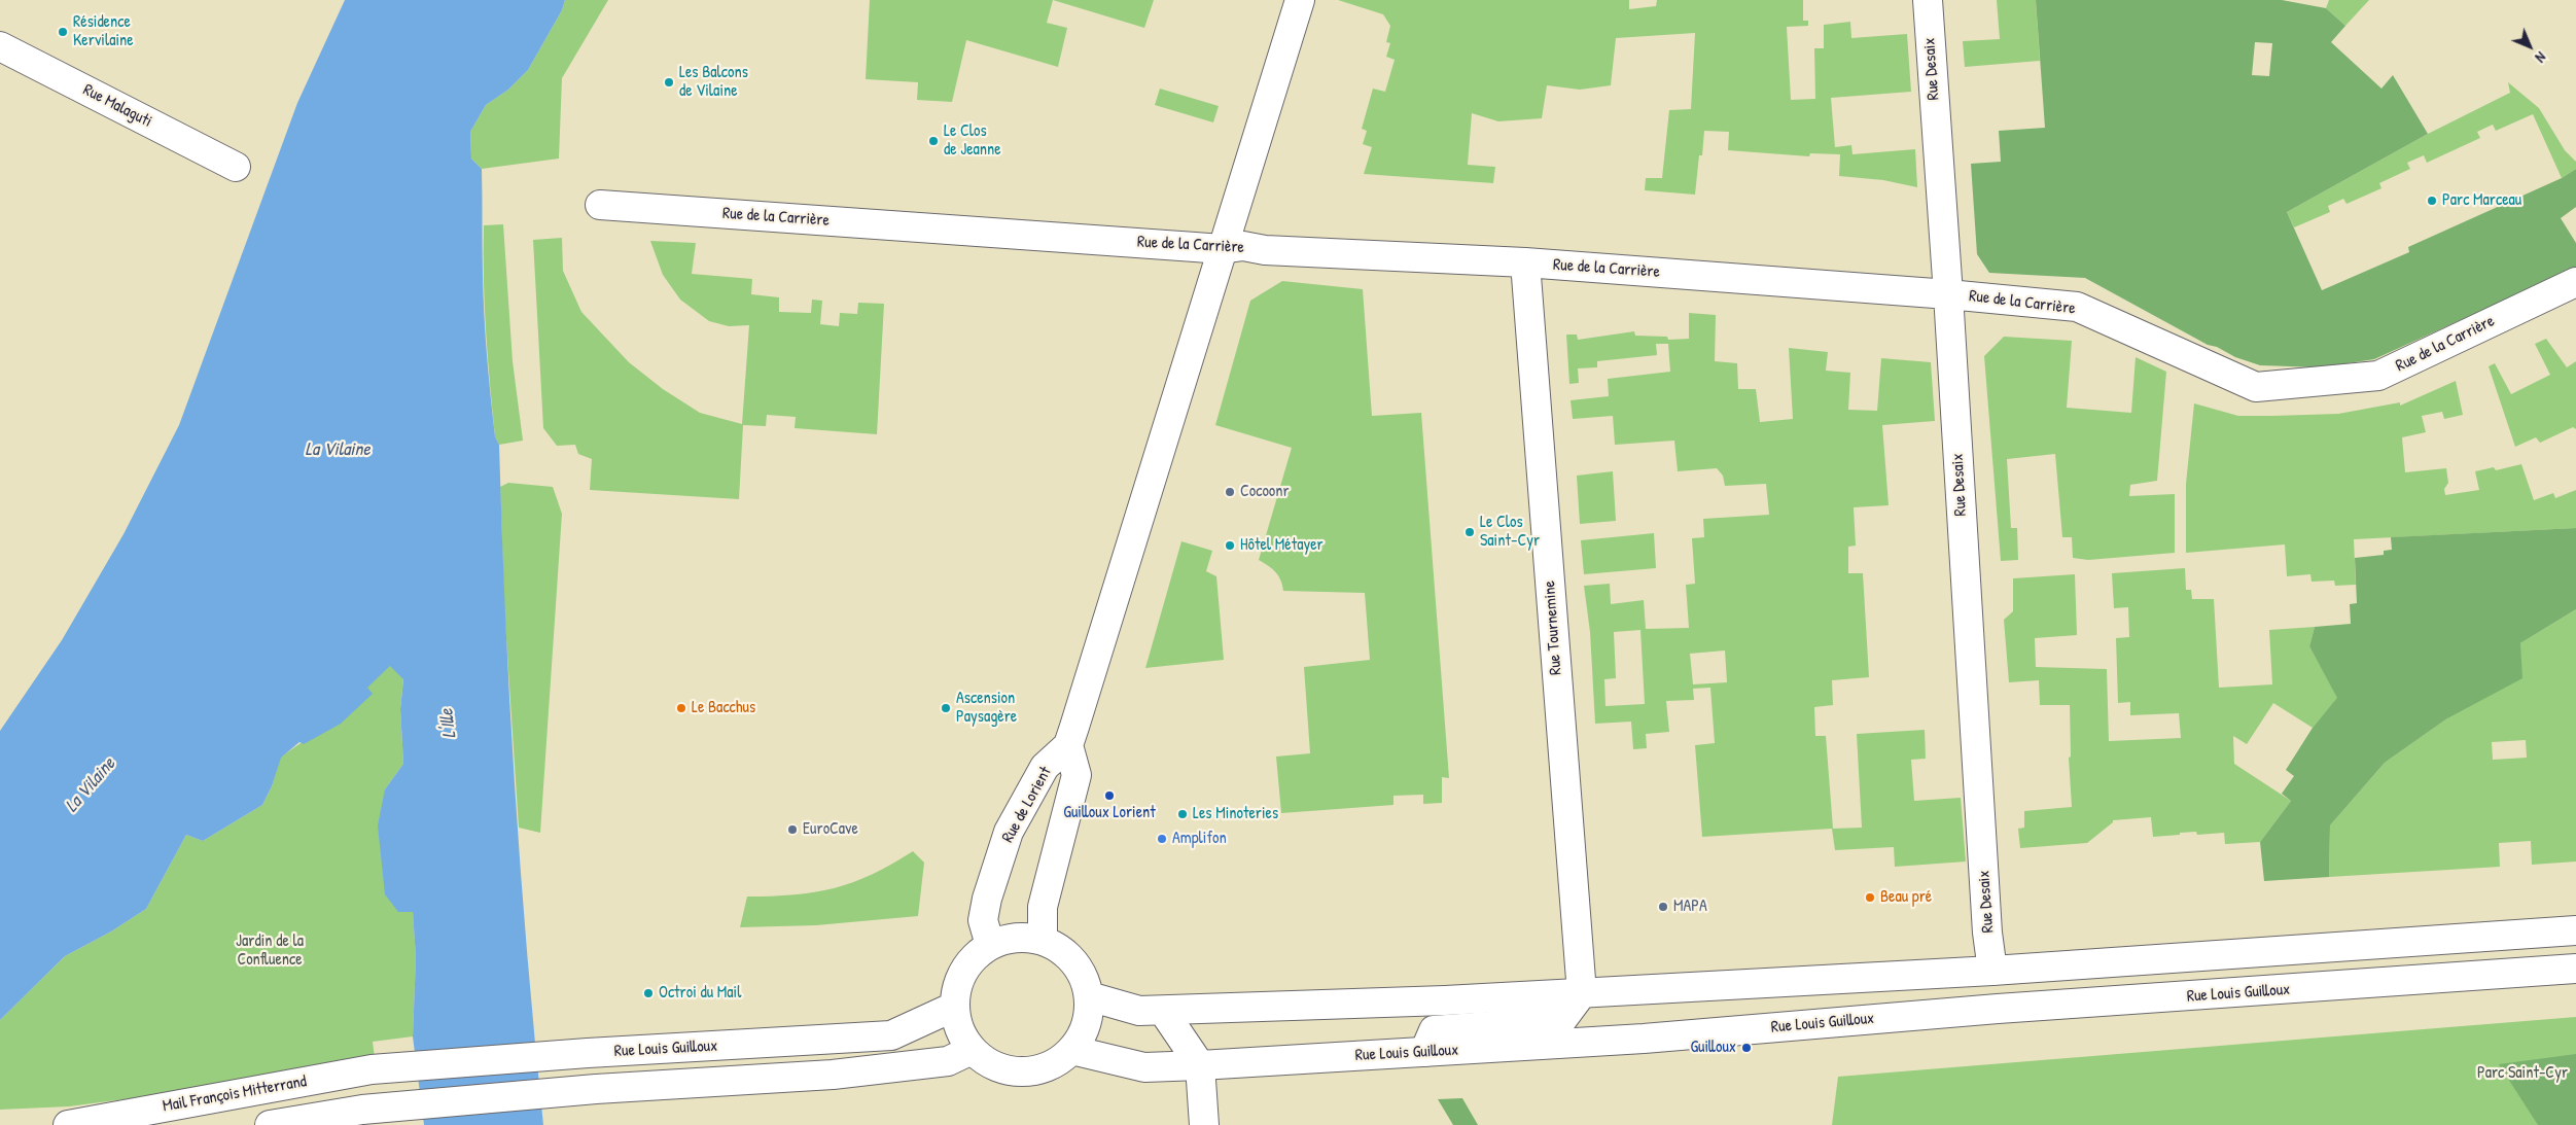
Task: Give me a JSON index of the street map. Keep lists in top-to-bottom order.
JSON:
{
  "streets": {
    "main road": [
      "Rue Desaix",
      "Rue Malaguti",
      "Rue de la Carrière",
      "Rue Tournemine",
      "Rue de Lorient",
      "Rue Louis Guilloux",
      "Mail François Mitterrand"
    ]
  },
  "crossings": [
    ["Rue Desaix", "Rue de la Carrière"],
    ["Rue de la Carrière", "Rue Tournemine"],
    ["Rue de Lorient", "Rue Louis Guilloux"],
    ["Rue Louis Guilloux", "Mail François Mitterrand"]
  ],
  "water": ["La Vilaine", "L'Ille"],
  "parks": ["Jardin de la Confluence", "Parc Saint-Cyr"],
  "places": [
    "Résidence Kervilaine",
    "Les Balcons de Vilaine",
    "Le Clos de Jeanne",
    "Parc Marceau",
    "Cocoonr",
    "Le Clos Saint-Cyr",
    "Hôtel Métayer",
    "Le Bacchus",
    "Ascension Paysagère",
    "Guilloux Lorient",
    "Les Minoteries",
    "EuroCave",
    "Amplifon",
    "Beau pré",
    "MAPA",
    "Octroi du Mail",
    "Guilloux"
  ],
  "north": "bottom right"
}
